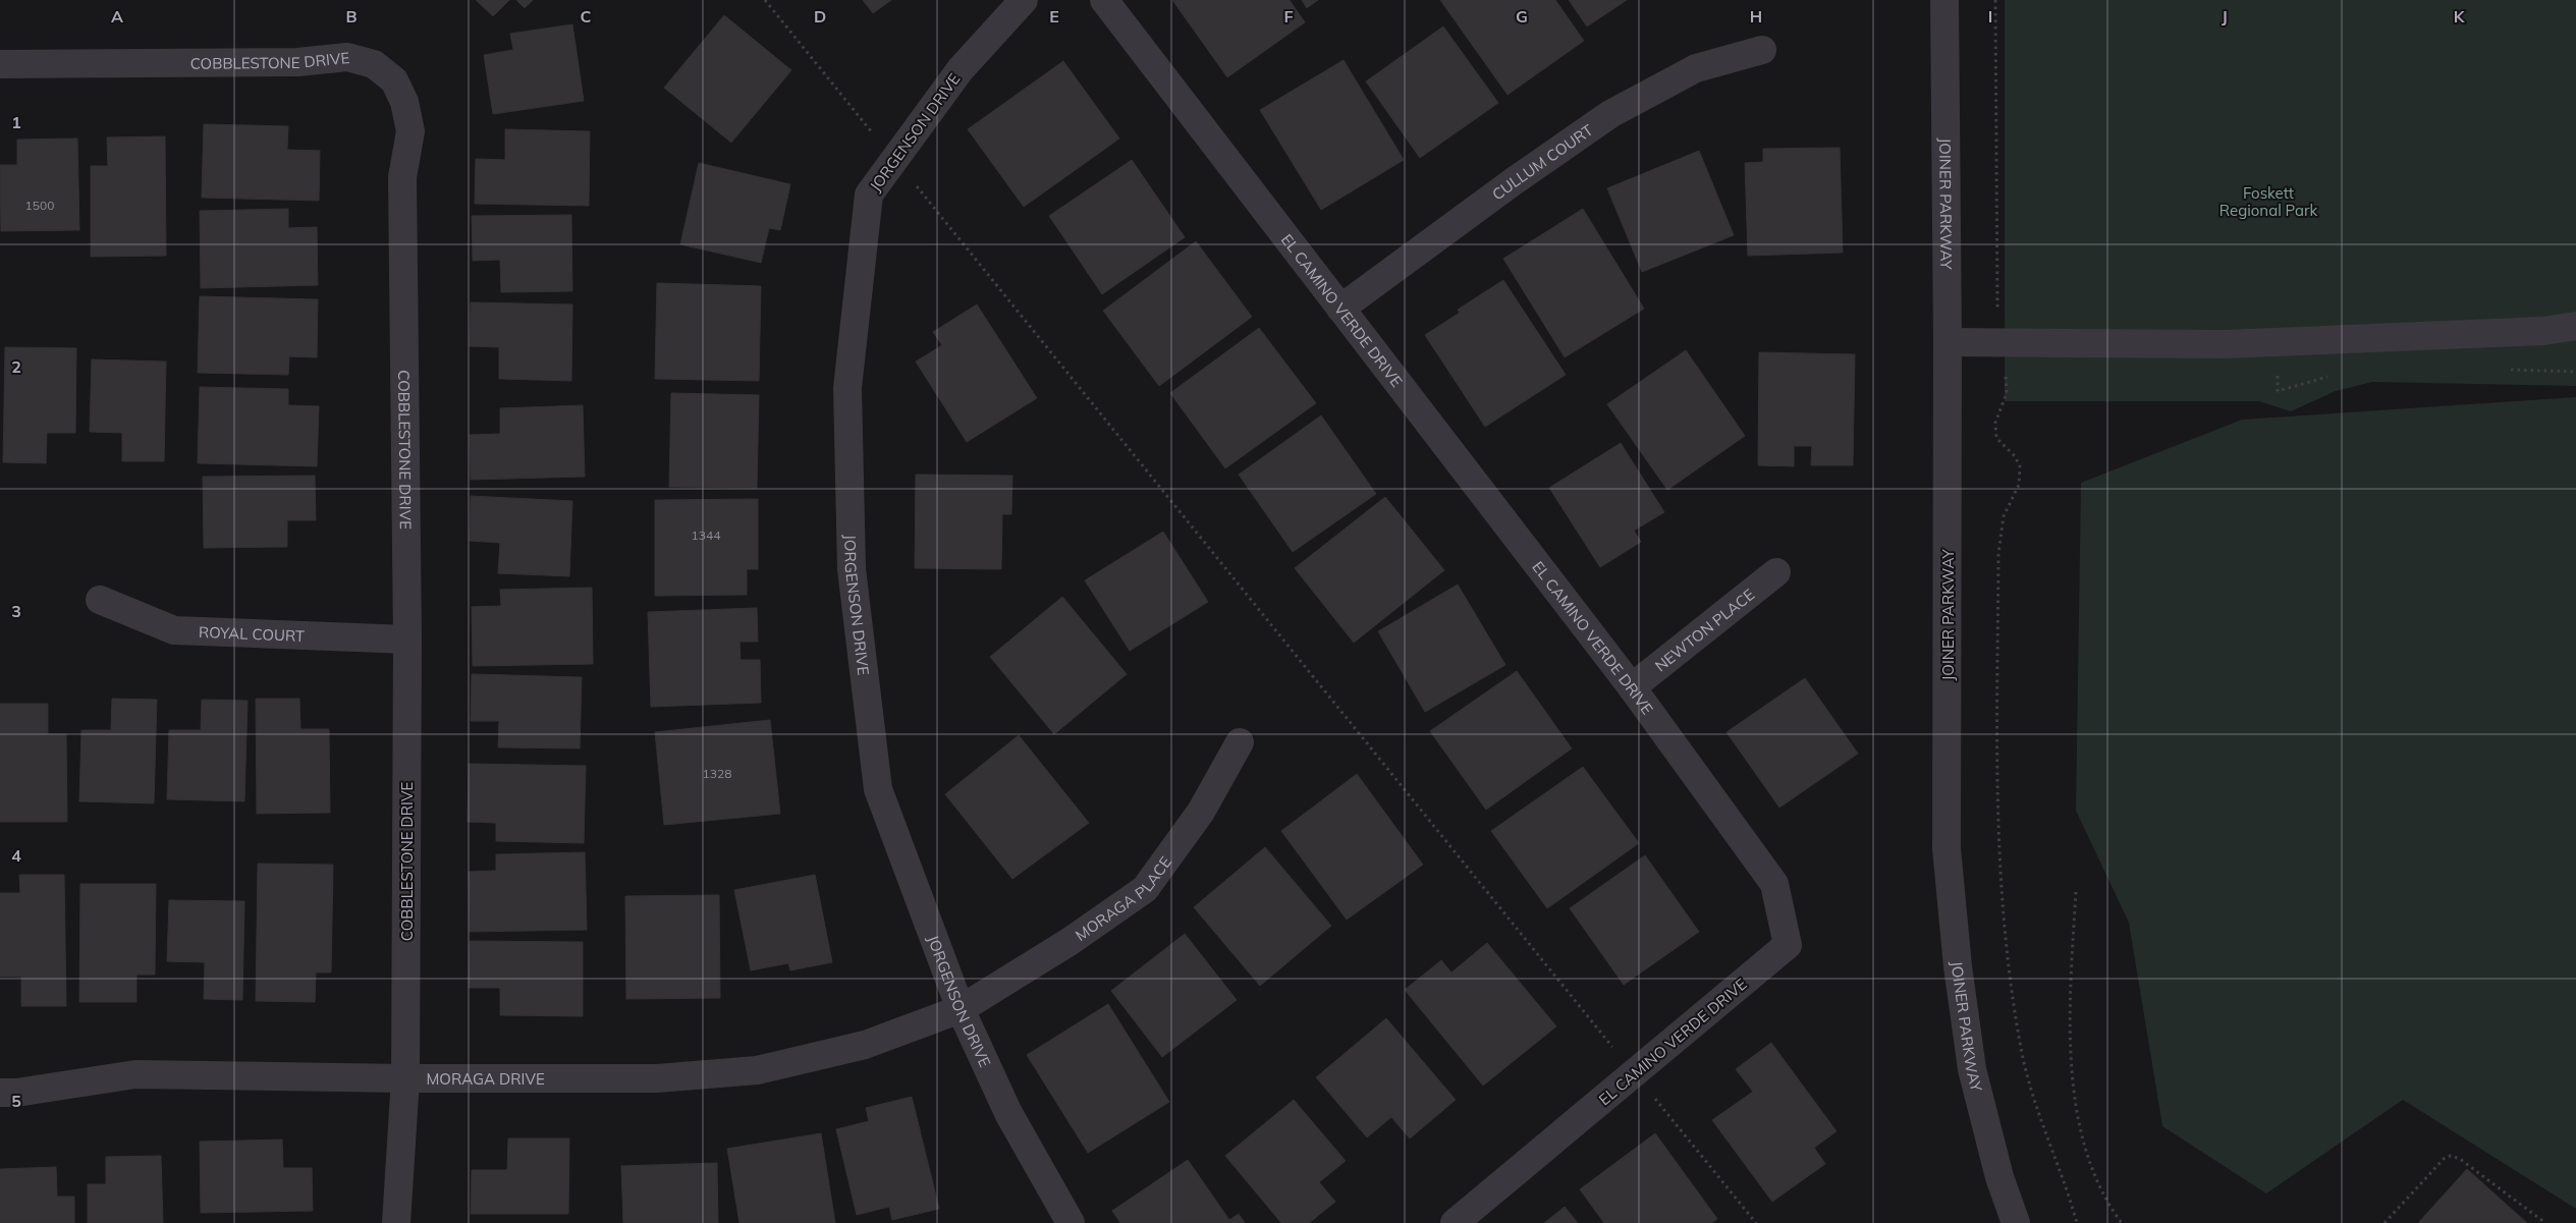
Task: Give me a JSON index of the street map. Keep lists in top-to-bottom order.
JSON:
{
  "streets": {
    "street": [
      "COBBLESTONE DRIVE",
      "JORGENSON DRIVE",
      "CULLUM COURT",
      "JOINER PARKWAY",
      "EL CAMINO VERDE DRIVE",
      "NEWTON PLACE",
      "ROYAL COURT",
      "MORAGA PLACE",
      "MORAGA DRIVE"
    ]
  },
  "crossings": [
    ["COBBLESTONE DRIVE", "ROYAL COURT"],
    ["COBBLESTONE DRIVE", "MORAGA DRIVE"],
    ["JORGENSON DRIVE", "MORAGA PLACE"],
    ["JORGENSON DRIVE", "MORAGA DRIVE"],
    ["CULLUM COURT", "EL CAMINO VERDE DRIVE"],
    ["EL CAMINO VERDE DRIVE", "NEWTON PLACE"],
    ["MORAGA PLACE", "MORAGA DRIVE"]
  ],
  "parks": ["Foskett Regional Park"],
  "house_numbers": ["1500", "1344", "1328"],
  "grid": {
    "columns": [
      "A",
      "B",
      "C",
      "D",
      "E",
      "F",
      "G",
      "H",
      "I",
      "J",
      "K"
    ],
    "rows": [
      "1",
      "2",
      "3",
      "4",
      "5"
    ]
  }
}
